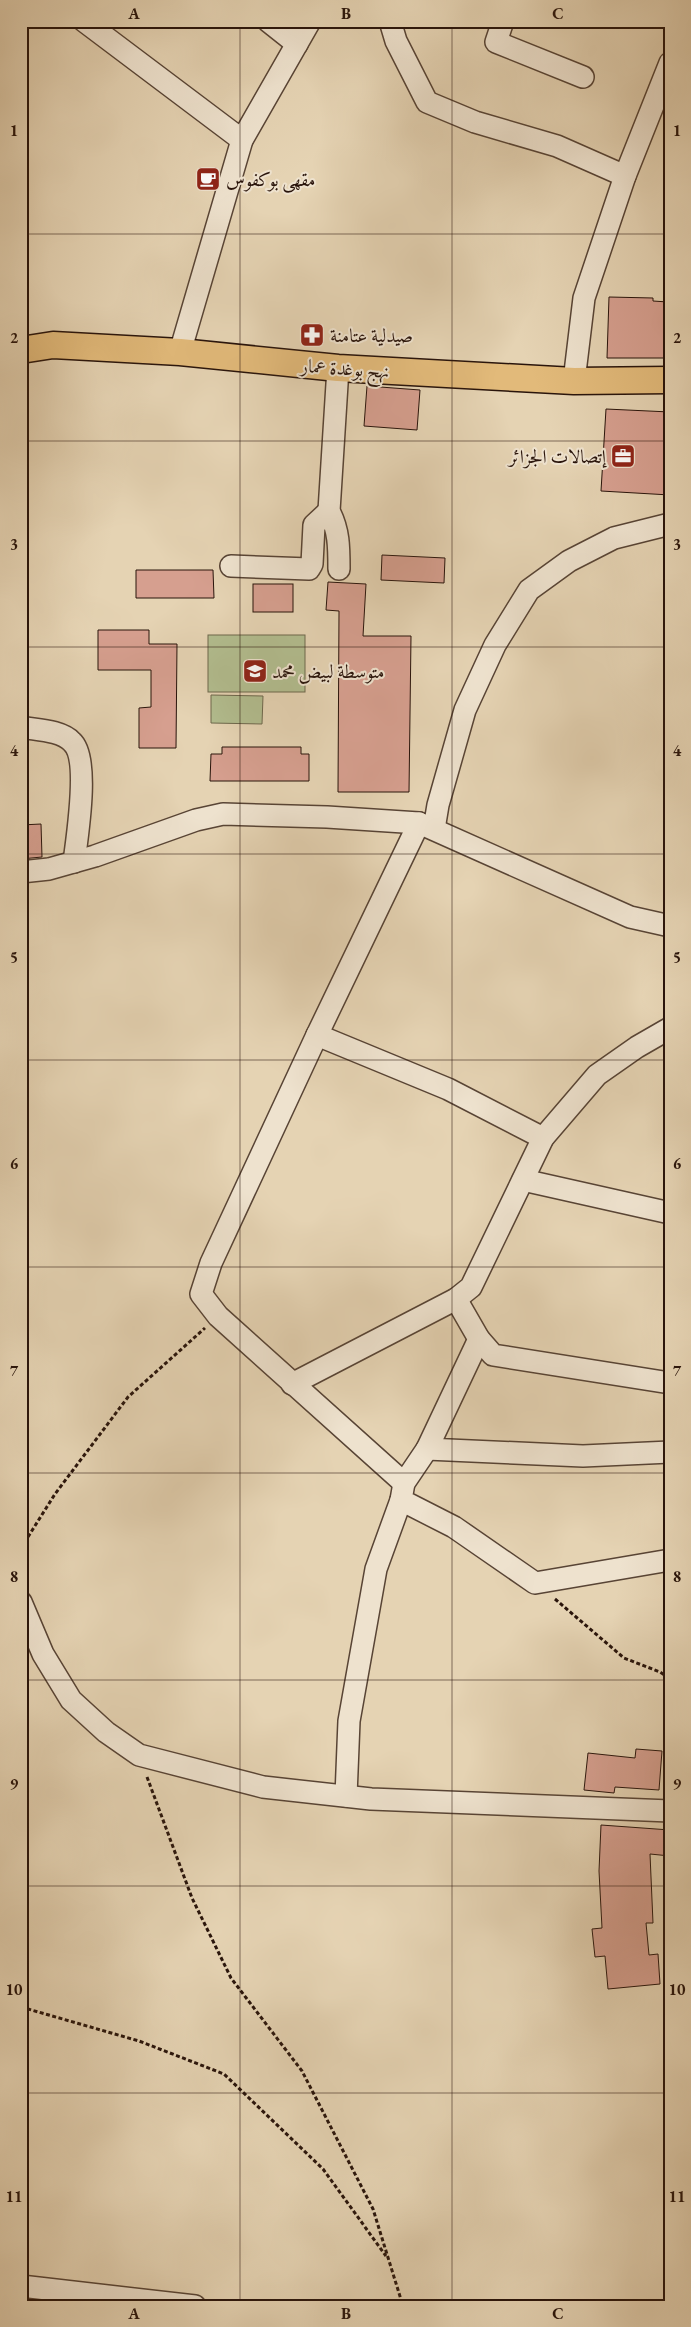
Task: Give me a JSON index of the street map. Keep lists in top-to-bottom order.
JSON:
{
  "streets": {
    "main road": ["نهج بوغدة عمار"]
  },
  "places": {
    "cafe": ["مقهى بوكفوس"],
    "pharmacy": ["صيدلية عتامنة"],
    "office": ["إتصالات الجزائر"],
    "school or university": ["متوسطة لبيض محمد"]
  },
  "grid": {
    "columns": ["A", "B", "C"],
    "rows": [
      "1",
      "2",
      "3",
      "4",
      "5",
      "6",
      "7",
      "8",
      "9",
      "10",
      "11"
    ]
  }
}
